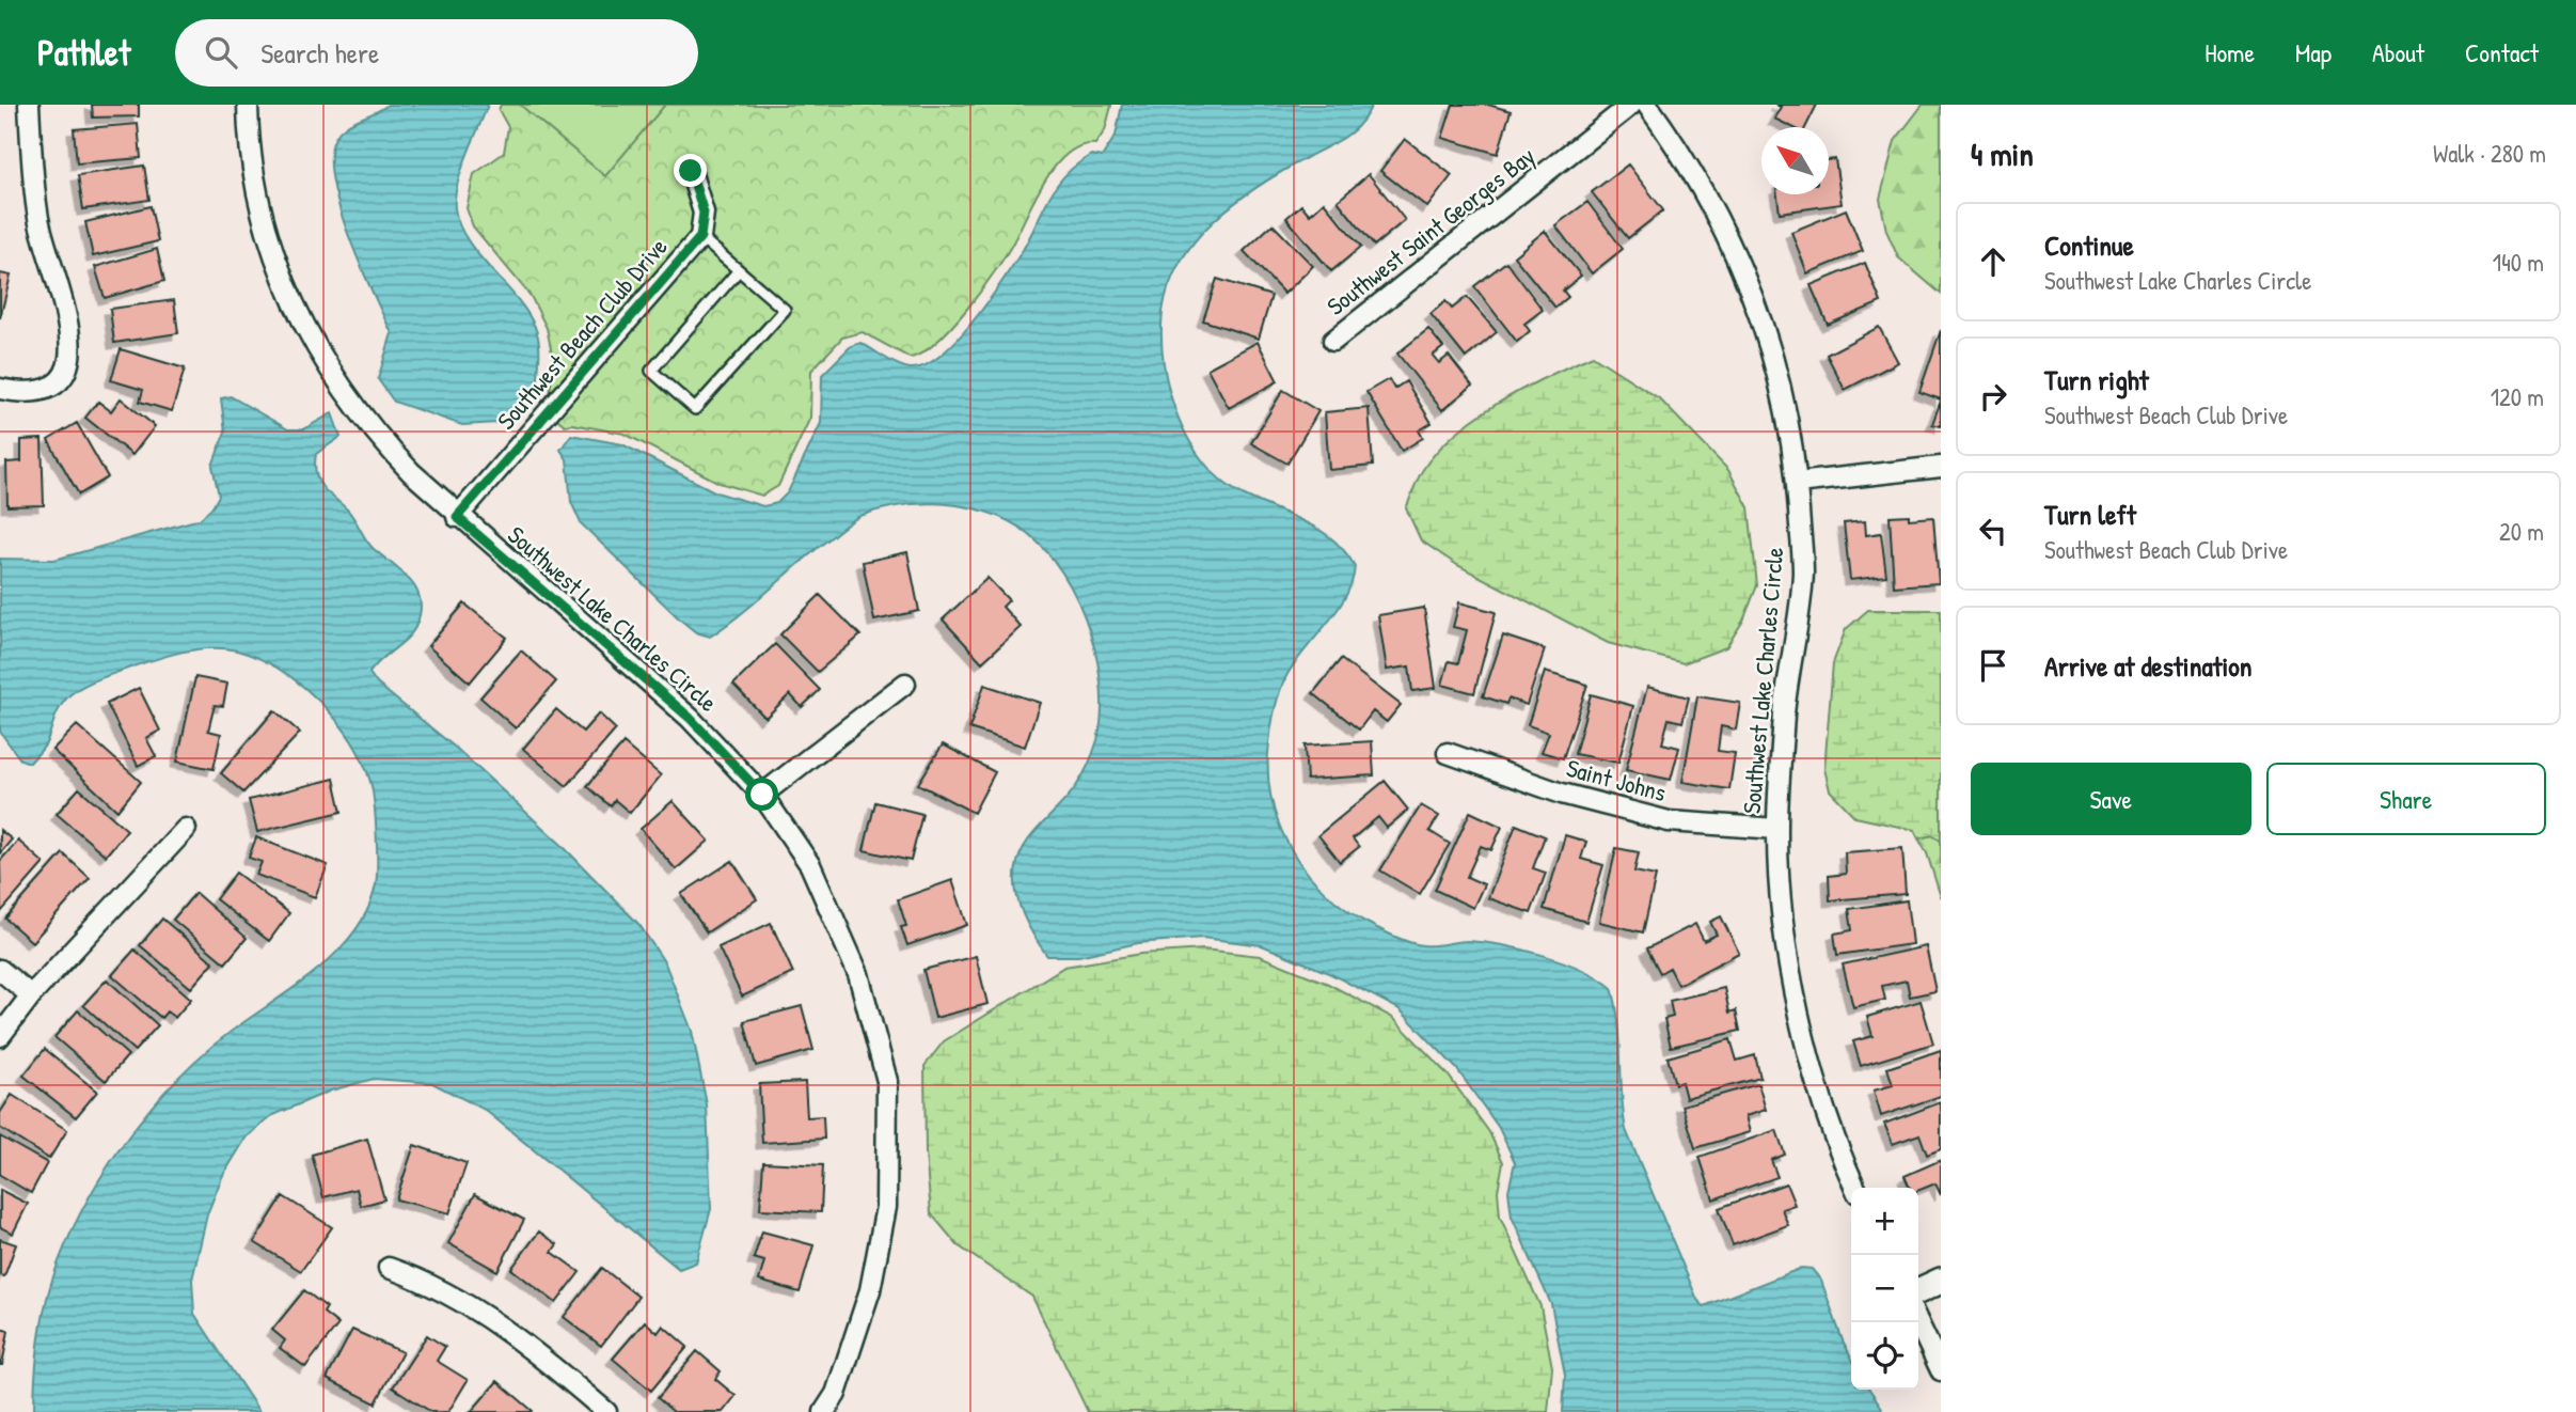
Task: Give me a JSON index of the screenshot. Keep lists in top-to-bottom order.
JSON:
{
  "streets": {
    "street": [
      "Southwest Saint Georges Bay",
      "Southwest Beach Club Drive",
      "Southwest Lake Charles Circle",
      "Saint Johns"
    ]
  },
  "crossings": [
    ["Southwest Beach Club Drive", "Southwest Lake Charles Circle"],
    ["Southwest Lake Charles Circle", "Saint Johns"]
  ],
  "north": "top left",
  "page": {
    "header": "Pathlet",
    "search": "Search here",
    "nav": [
      "Home",
      "Map",
      "About",
      "Contact"
    ],
    "heading": ["4 min", "Walk · 280 m"],
    "list": [
      ["Continue", "Southwest Lake Charles Circle", "140 m"],
      ["Turn right", "Southwest Beach Club Drive", "120 m"],
      ["Turn left", "Southwest Beach Club Drive", "20 m"],
      "Arrive at destination"
    ],
    "buttons": ["Save", "Share"],
    "map_buttons": ["+", "−"]
  }
}
